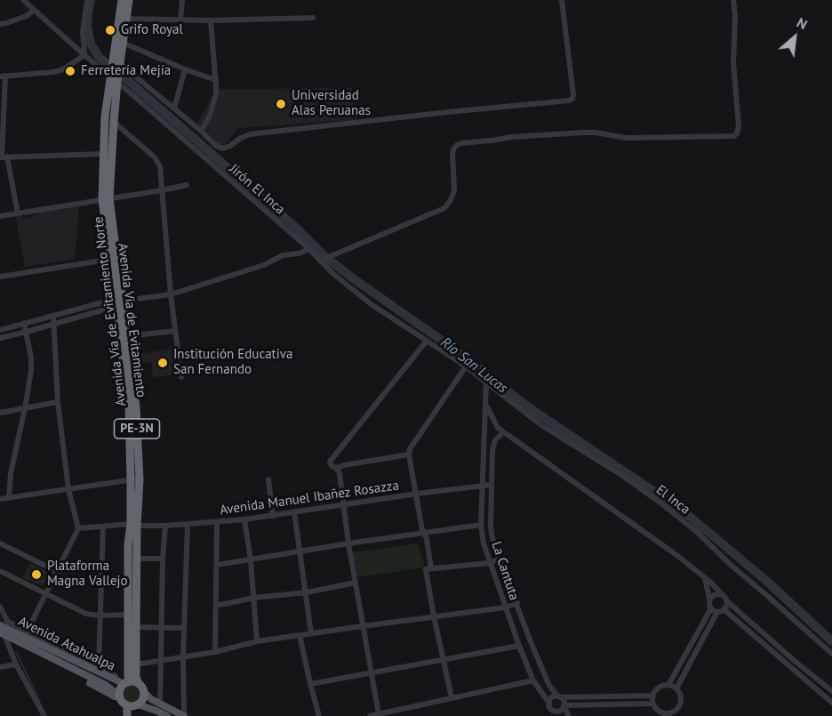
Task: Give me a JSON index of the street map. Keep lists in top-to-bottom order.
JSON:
{
  "streets": {
    "highway": ["Avenida Vía de Evitamiento Norte", "Avenida Vía de Evitamiento", "PE-3N"],
    "main road": ["Avenida Atahualpa"],
    "street": [
      "Jirón El Inca",
      "Avenida Manuel Ibañez Rosazza",
      "El Inca",
      "La Cantuta"
    ]
  },
  "crossings": [
    ["Jirón El Inca", "Avenida Vía de Evitamiento Norte"],
    ["Jirón El Inca", "El Inca"],
    ["Jirón El Inca", "La Cantuta"],
    ["Avenida Vía de Evitamiento Norte", "Avenida Vía de Evitamiento"],
    ["Avenida Vía de Evitamiento Norte", "PE-3N"],
    ["Avenida Vía de Evitamiento Norte", "Avenida Manuel Ibañez Rosazza"],
    ["Avenida Vía de Evitamiento Norte", "Avenida Atahualpa"],
    ["PE-3N", "Avenida Manuel Ibañez Rosazza"],
    ["PE-3N", "Avenida Atahualpa"],
    ["Avenida Manuel Ibañez Rosazza", "La Cantuta"],
    ["El Inca", "La Cantuta"]
  ],
  "water": ["Río San Lucas"],
  "places": [
    "Grifo Royal",
    "Ferretería Mejía",
    "Universidad Alas Peruanas",
    "Institución Educativa San Fernando",
    "Plataforma Magna Vallejo"
  ],
  "north": "top right"
}
